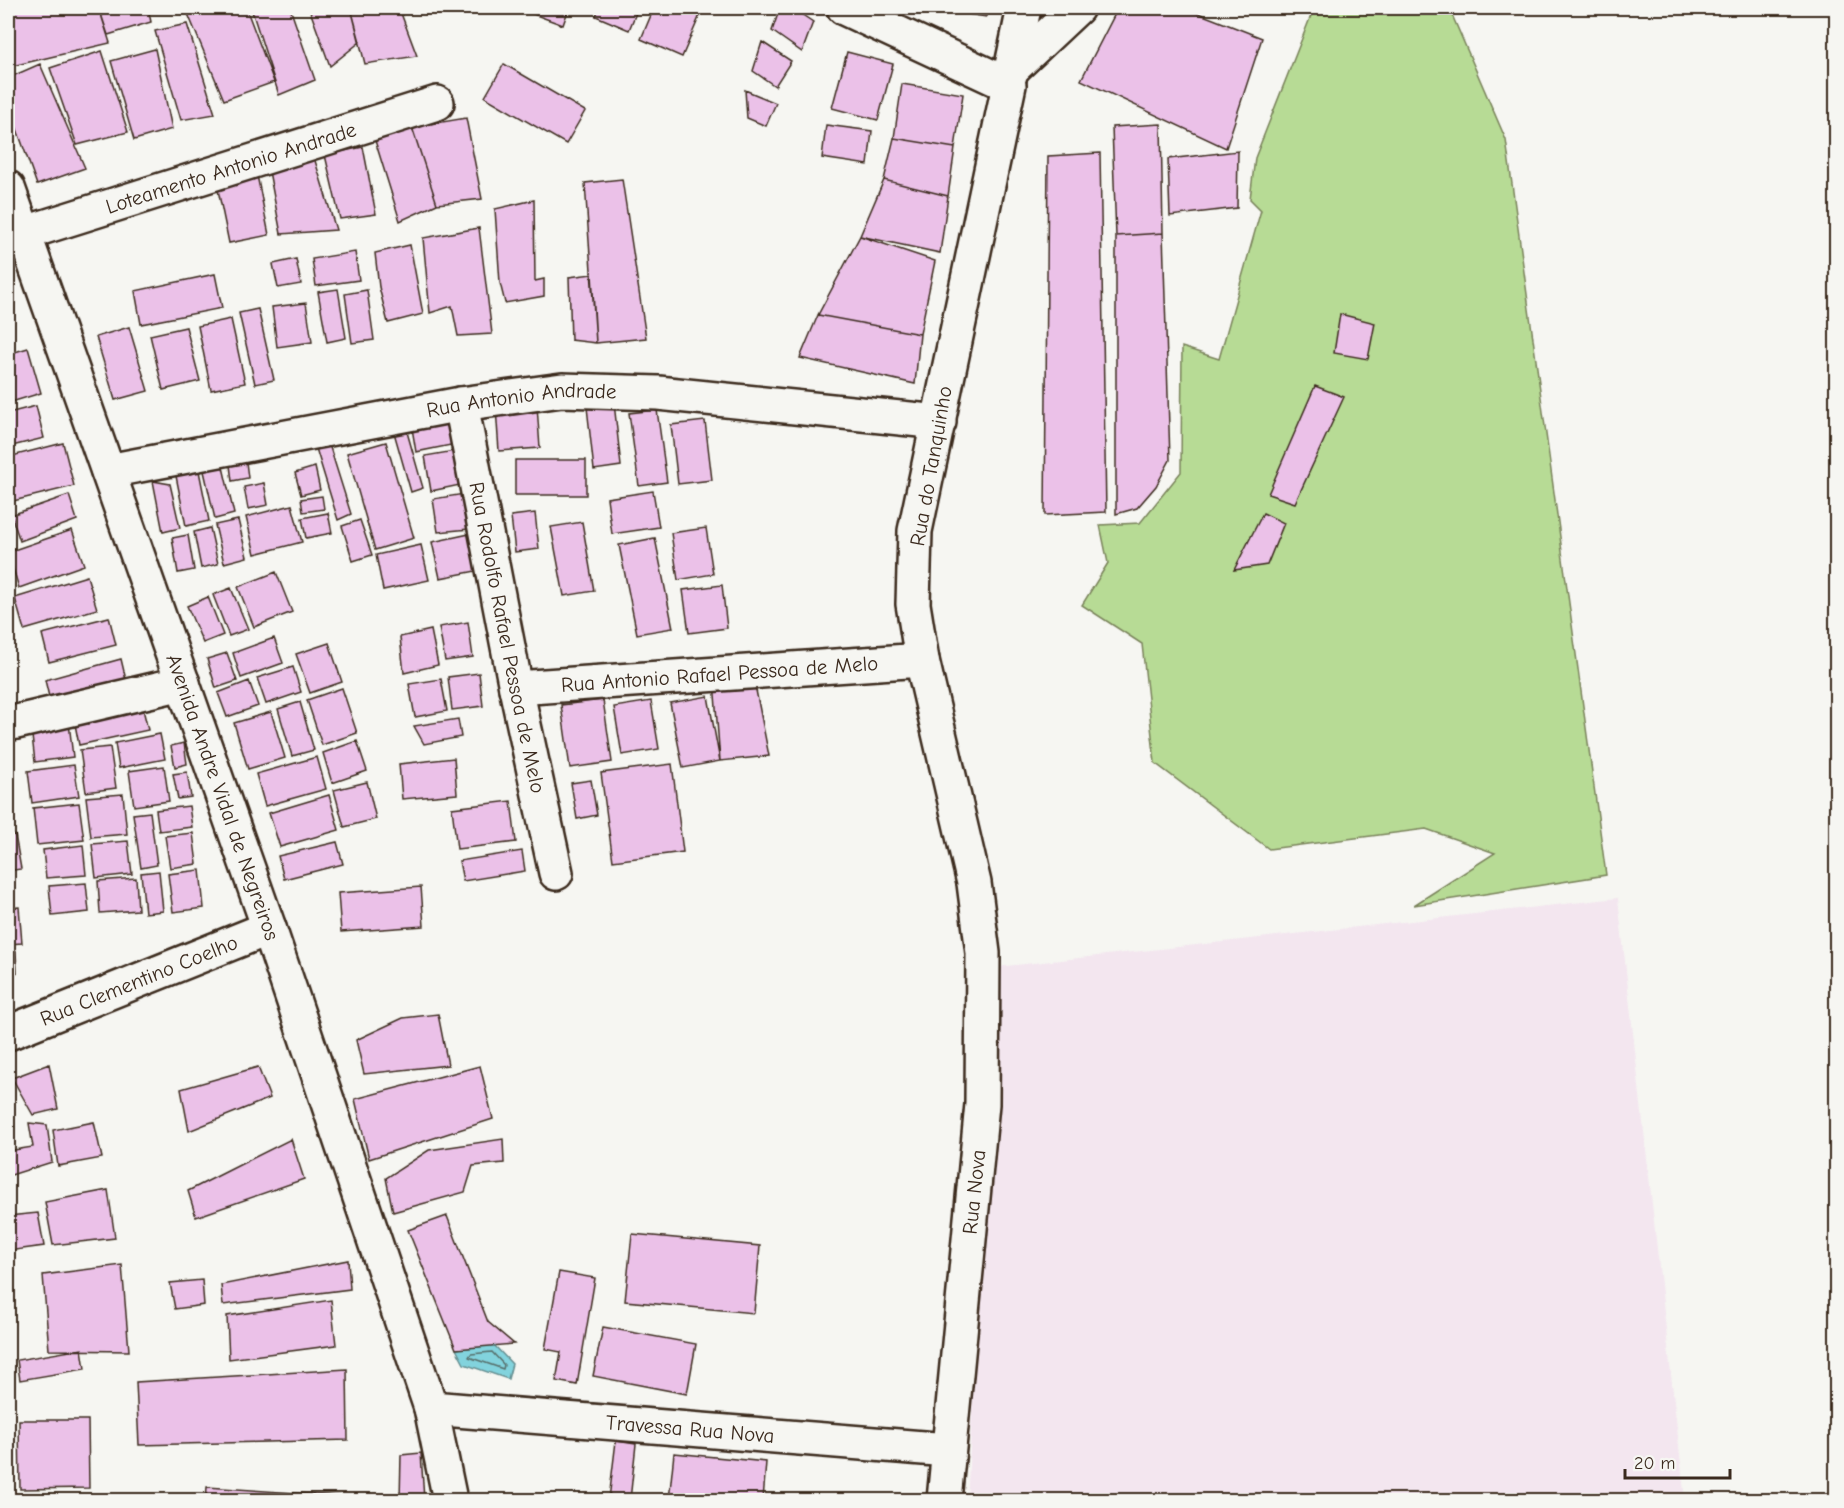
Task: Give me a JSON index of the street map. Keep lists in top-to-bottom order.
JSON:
{
  "streets": {
    "street": [
      "Loteamento Antonio Andrade",
      "Rua Antonio Andrade",
      "Rua do Tanquinho",
      "Rua Rodolfo Rafael Pessoa de Melo",
      "Rua Antonio Rafael Pessoa de Melo",
      "Avenida Andre Vidal de Negreiros",
      "Rua Clementino Coelho",
      "Rua Nova",
      "Travessa Rua Nova"
    ]
  },
  "crossings": [
    ["Loteamento Antonio Andrade", "Avenida Andre Vidal de Negreiros"],
    ["Rua Antonio Andrade", "Rua do Tanquinho"],
    ["Rua Antonio Andrade", "Rua Rodolfo Rafael Pessoa de Melo"],
    ["Rua Antonio Andrade", "Avenida Andre Vidal de Negreiros"],
    ["Rua do Tanquinho", "Rua Antonio Rafael Pessoa de Melo"],
    ["Rua do Tanquinho", "Rua Nova"],
    ["Rua Rodolfo Rafael Pessoa de Melo", "Rua Antonio Rafael Pessoa de Melo"],
    ["Avenida Andre Vidal de Negreiros", "Rua Clementino Coelho"],
    ["Avenida Andre Vidal de Negreiros", "Travessa Rua Nova"],
    ["Rua Nova", "Travessa Rua Nova"]
  ],
  "scale_bar": "20 m"
}
